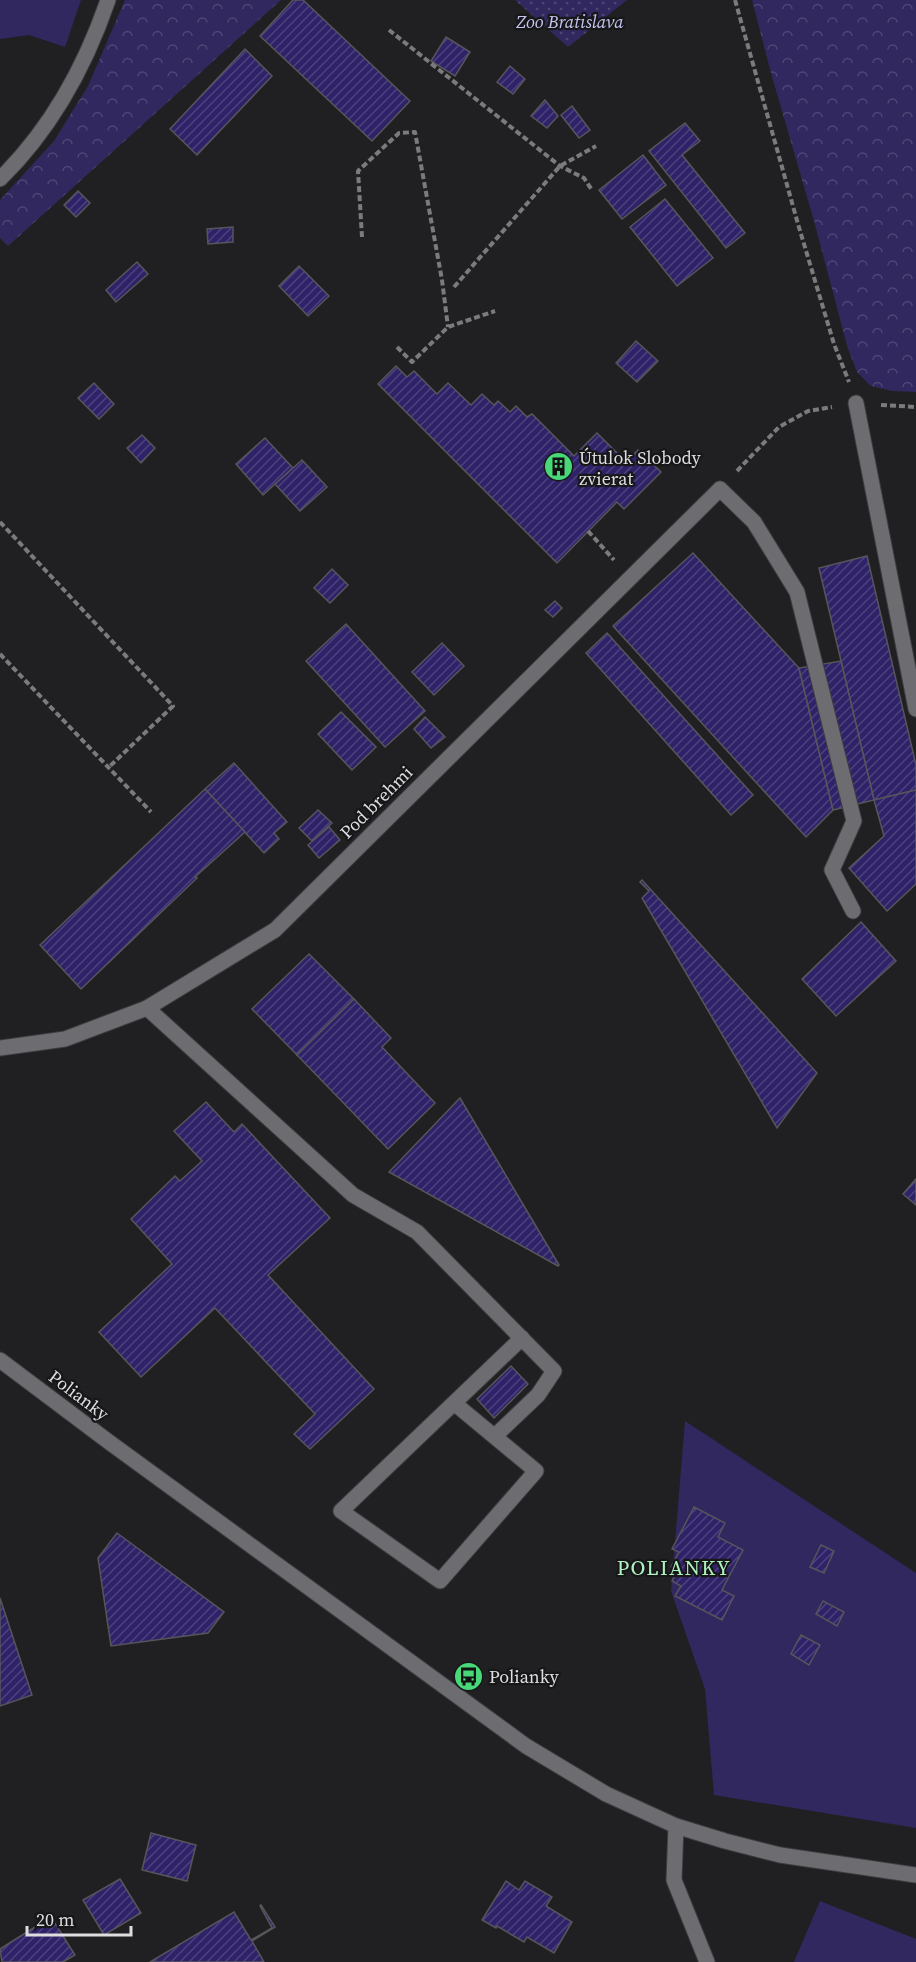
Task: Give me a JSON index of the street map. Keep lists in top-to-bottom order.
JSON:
{
  "streets": {
    "street": ["Pod brehmi", "Polianky"]
  },
  "districts": ["POLIANKY"],
  "parks": ["Zoo Bratislava"],
  "places": {
    "building": ["Útulok Slobody zvierat"],
    "bus stop": ["Polianky"]
  },
  "scale_bar": "20 m"
}
